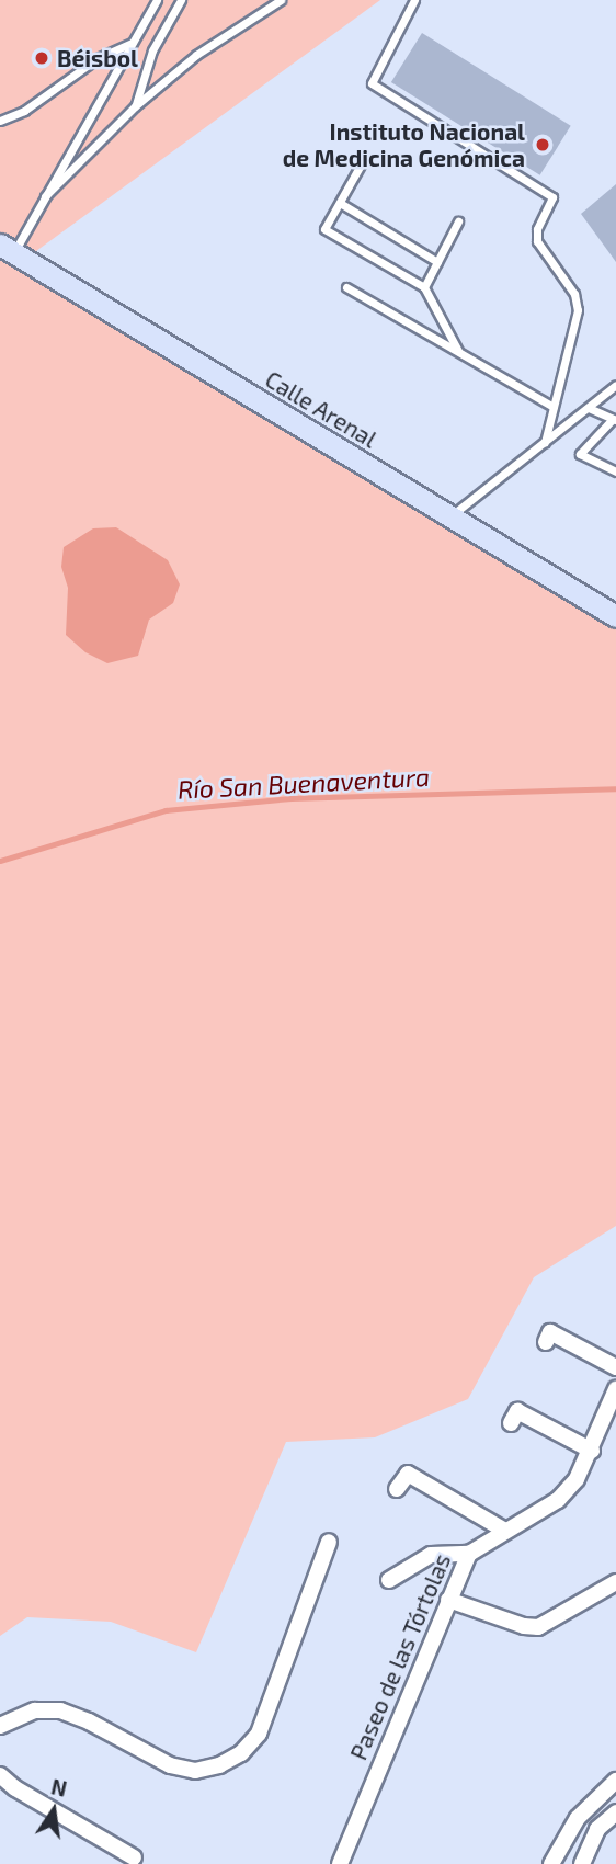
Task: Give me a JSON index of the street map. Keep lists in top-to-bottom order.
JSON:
{
  "streets": {
    "street": ["Calle Arenal", "Paseo de las Tórtolas"]
  },
  "water": ["Río San Buenaventura"],
  "places": ["Béisbol", "Instituto Nacional de Medicina Genómica"],
  "north": "top"
}
